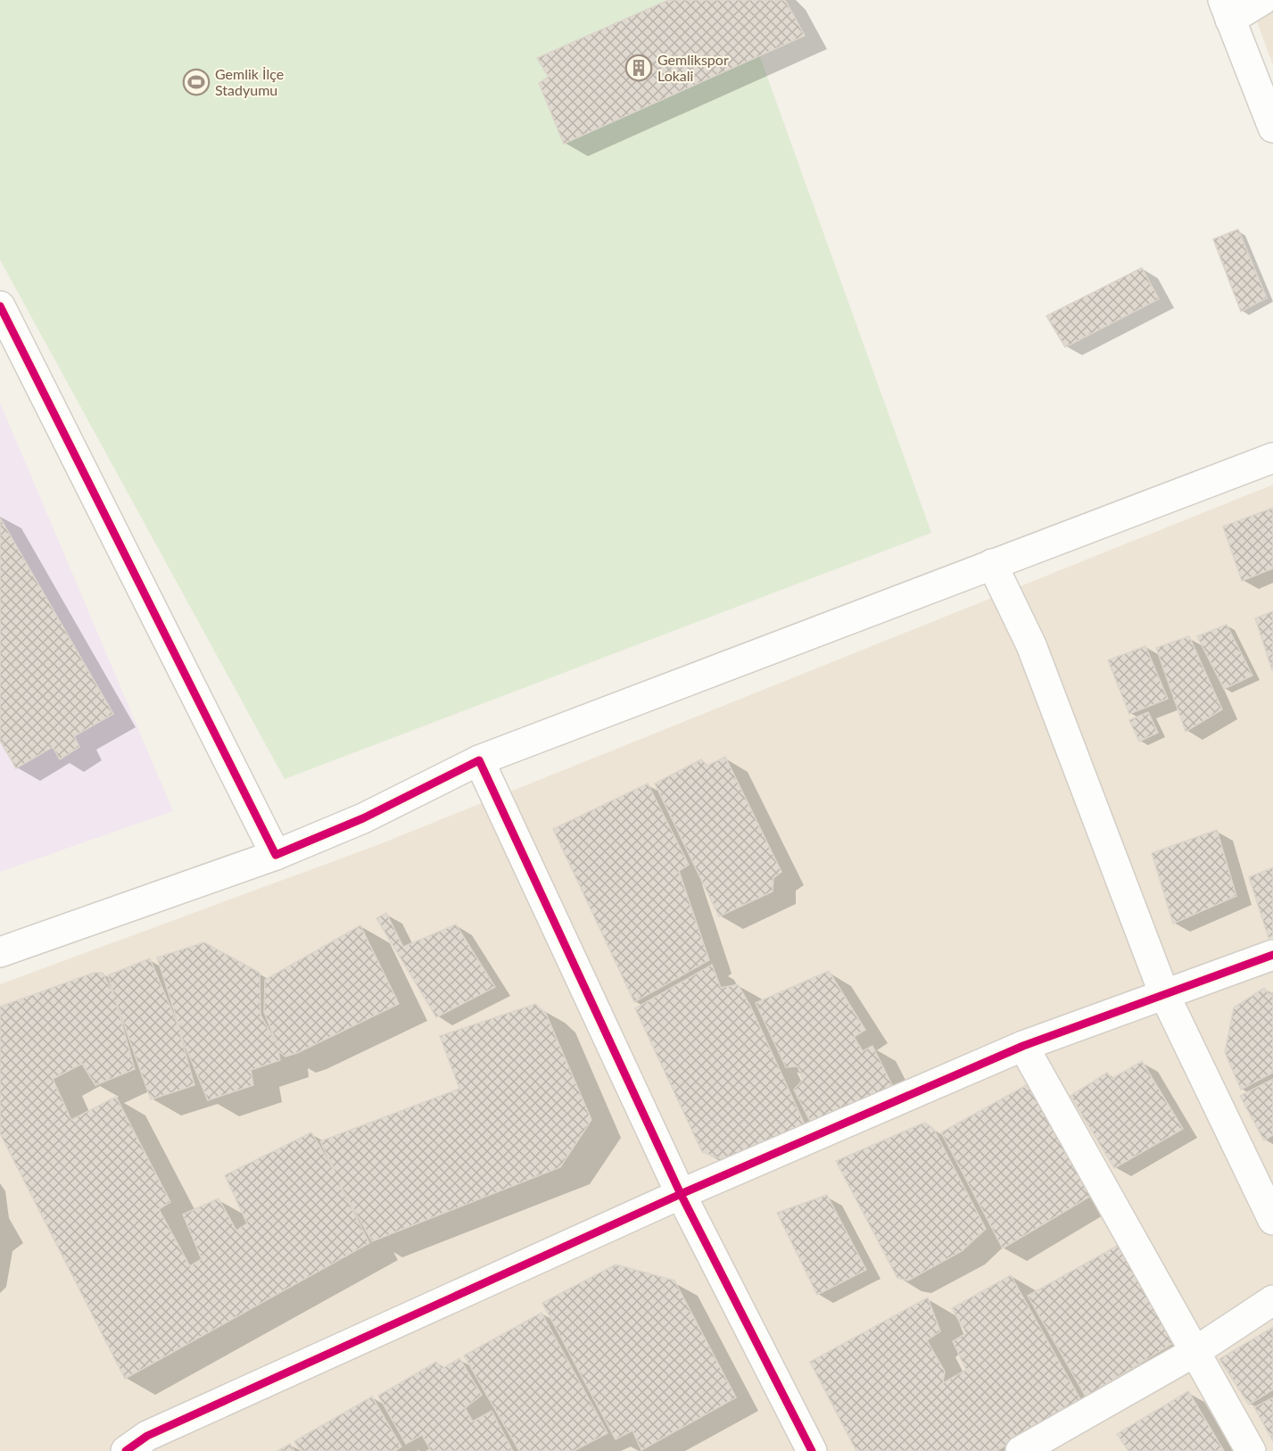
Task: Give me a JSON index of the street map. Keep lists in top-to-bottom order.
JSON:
{
  "places": {
    "building": ["Gemlikspor Lokali"],
    "sports": ["Gemlik İlçe Stadyumu"]
  }
}
